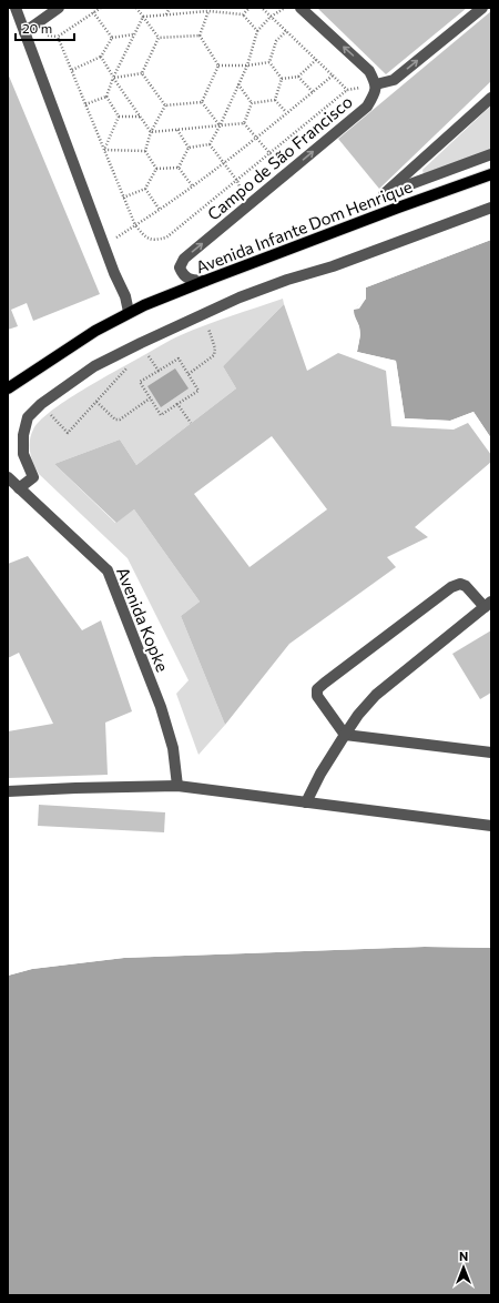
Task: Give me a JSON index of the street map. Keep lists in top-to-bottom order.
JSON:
{
  "streets": {
    "main road": ["Avenida Infante Dom Henrique"],
    "street": ["Campo de São Francisco", "Avenida Kopke"]
  },
  "crossings": [
    ["Campo de São Francisco", "Avenida Infante Dom Henrique"]
  ],
  "one_way": ["Campo de São Francisco"],
  "scale_bar": "20 m",
  "north": "top"
}
